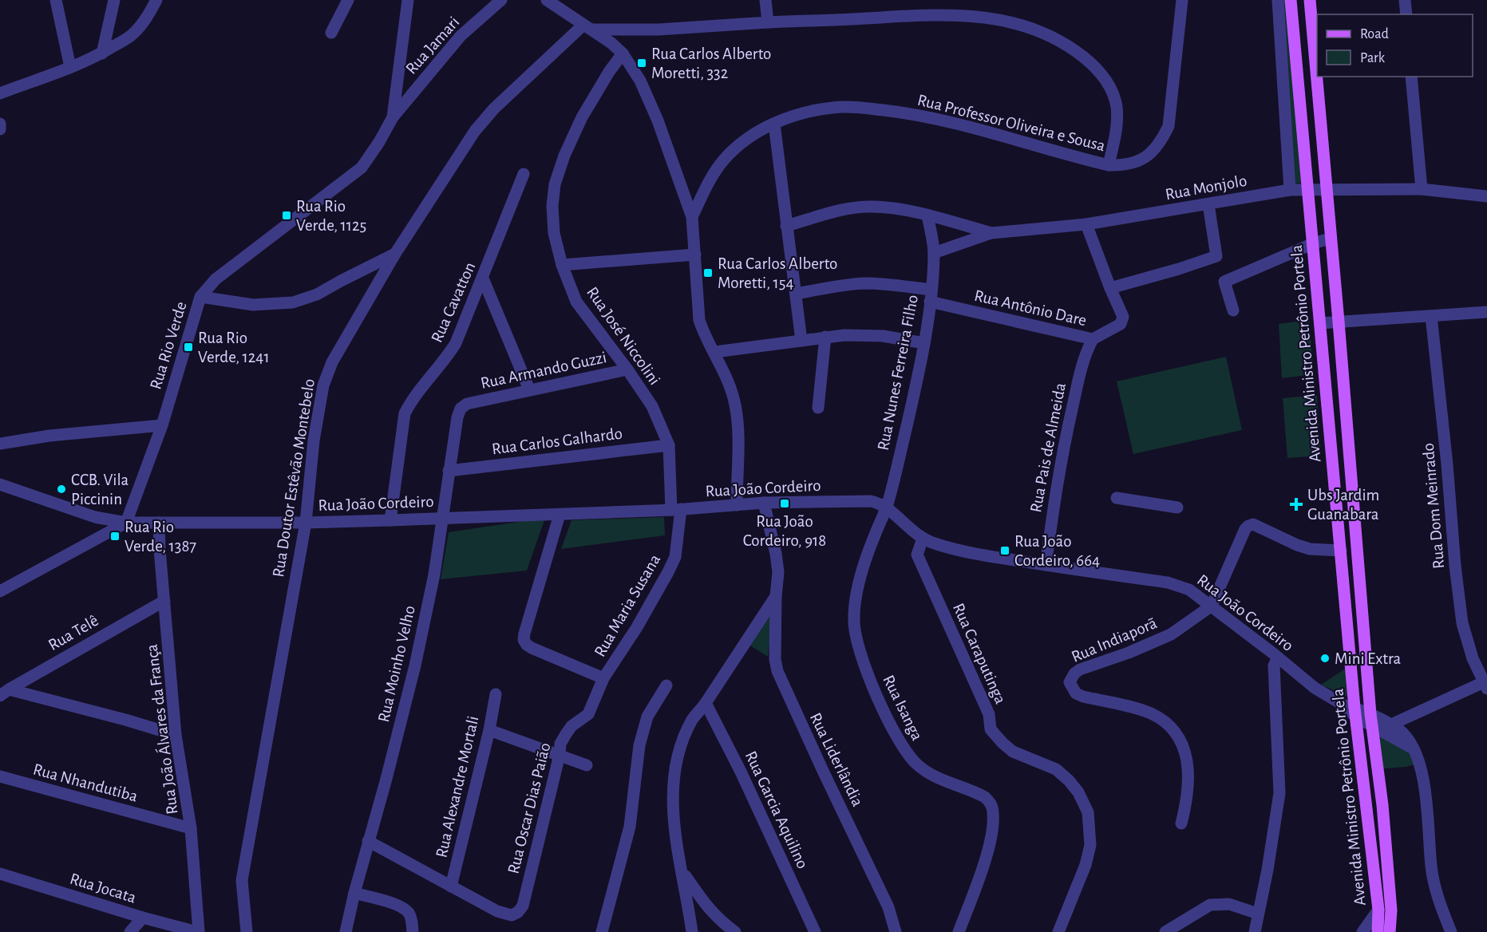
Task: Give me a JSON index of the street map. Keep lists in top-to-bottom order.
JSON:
{
  "streets": {
    "main road": ["Avenida Ministro Petrônio Portela"],
    "street": [
      "Rua Jamari",
      "Rua Professor Oliveira e Sousa",
      "Rua Monjolo",
      "Rua Cavatton",
      "Rua Antônio Dare",
      "Rua José Niccolini",
      "Rua Rio Verde",
      "Rua Armando Guzzi",
      "Rua Nunes Ferreira Filho",
      "Rua Carlos Galhardo",
      "Rua Pais de Almeida",
      "Rua Doutor Estêvão Montebelo",
      "Rua João Cordeiro",
      "Rua Dom Meinrado",
      "Rua Maria Susana",
      "Rua Telê",
      "Rua Indiaporã",
      "Rua Caraputinga",
      "Rua Moinho Velho",
      "Rua Isanga",
      "Rua João Álvares da França",
      "Rua Liderlândia",
      "Rua Nhandutiba",
      "Rua Alexandre Mortali",
      "Rua Oscar Dias Paião",
      "Rua Garcia Aquilino",
      "Rua Jocata"
    ]
  },
  "crossings": [
    ["Rua Jamari", "Rua Rio Verde"],
    ["Rua Monjolo", "Avenida Ministro Petrônio Portela"],
    ["Rua Monjolo", "Rua Nunes Ferreira Filho"],
    ["Rua Cavatton", "Rua João Cordeiro"],
    ["Rua Antônio Dare", "Rua Nunes Ferreira Filho"],
    ["Rua Antônio Dare", "Rua Pais de Almeida"],
    ["Rua José Niccolini", "Rua Armando Guzzi"],
    ["Rua José Niccolini", "Rua Carlos Galhardo"],
    ["Rua José Niccolini", "Rua João Cordeiro"],
    ["Rua José Niccolini", "Rua Maria Susana"],
    ["Rua Rio Verde", "Rua João Cordeiro"],
    ["Avenida Ministro Petrônio Portela", "Rua João Cordeiro"],
    ["Rua Armando Guzzi", "Rua Moinho Velho"],
    ["Rua Nunes Ferreira Filho", "Rua João Cordeiro"],
    ["Rua Nunes Ferreira Filho", "Rua Isanga"],
    ["Rua Carlos Galhardo", "Rua Moinho Velho"],
    ["Rua Pais de Almeida", "Rua João Cordeiro"],
    ["Rua Doutor Estêvão Montebelo", "Rua João Cordeiro"],
    ["Rua João Cordeiro", "Rua Maria Susana"],
    ["Rua João Cordeiro", "Rua Indiaporã"],
    ["Rua João Cordeiro", "Rua Caraputinga"],
    ["Rua João Cordeiro", "Rua Moinho Velho"],
    ["Rua João Cordeiro", "Rua Isanga"],
    ["Rua João Cordeiro", "Rua João Álvares da França"],
    ["Rua João Cordeiro", "Rua Liderlândia"],
    ["Rua Maria Susana", "Rua Oscar Dias Paião"],
    ["Rua Telê", "Rua João Álvares da França"],
    ["Rua João Álvares da França", "Rua Nhandutiba"],
    ["Rua João Álvares da França", "Rua Jocata"],
    ["Rua Alexandre Mortali", "Rua Oscar Dias Paião"]
  ],
  "places": {
    "transit": [
      "Rua Carlos Alberto Moretti, 332",
      "Rua Rio Verde, 1125",
      "Rua Carlos Alberto Moretti, 154",
      "Rua Rio Verde, 1241",
      "Rua João Cordeiro, 918",
      "Rua Rio Verde, 1387",
      "Rua João Cordeiro, 664"
    ],
    "other": ["CCB. Vila Piccinin", "Mini Extra"],
    "health": ["Ubs Jardim Guanabara"]
  },
  "legend": ["Road", "Park"]
}
